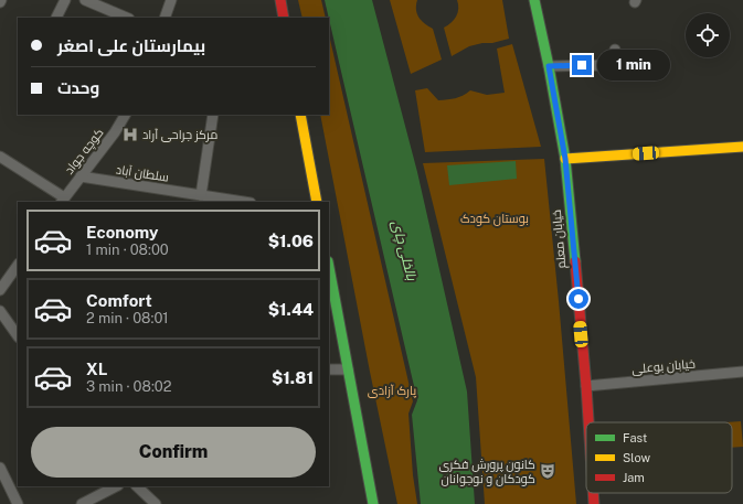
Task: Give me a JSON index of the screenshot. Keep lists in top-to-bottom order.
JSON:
{
  "streets": {
    "main road": ["خیابان معلم"],
    "street": ["کوچه جواد", "سلطان آباد", "خیابان بوعلی"]
  },
  "crossings": [
    ["کوچه جواد", "سلطان آباد"],
    ["خیابان معلم", "خیابان بوعلی"]
  ],
  "water": ["بالخلی چای"],
  "parks": ["بوستان کودک", "پارک آزادی"],
  "places": {
    "hospital": ["مرکز جراحی آراد"],
    "theatre": ["کانون پرورش فکری کودکان و نوجوانان"]
  },
  "legend": ["Fast", "Slow", "Jam"],
  "page": {
    "banner": ["بیمارستان علی اصغر", "وحدت"],
    "bubble": "1 min",
    "list": [
      {
        "name": "Economy",
        "note": "1 min · 08:00",
        "value": "$1.06"
      },
      {
        "name": "Comfort",
        "note": "2 min · 08:01",
        "value": "$1.44"
      },
      {
        "name": "XL",
        "note": "3 min · 08:02",
        "value": "$1.81"
      }
    ],
    "buttons": "Confirm"
  }
}
